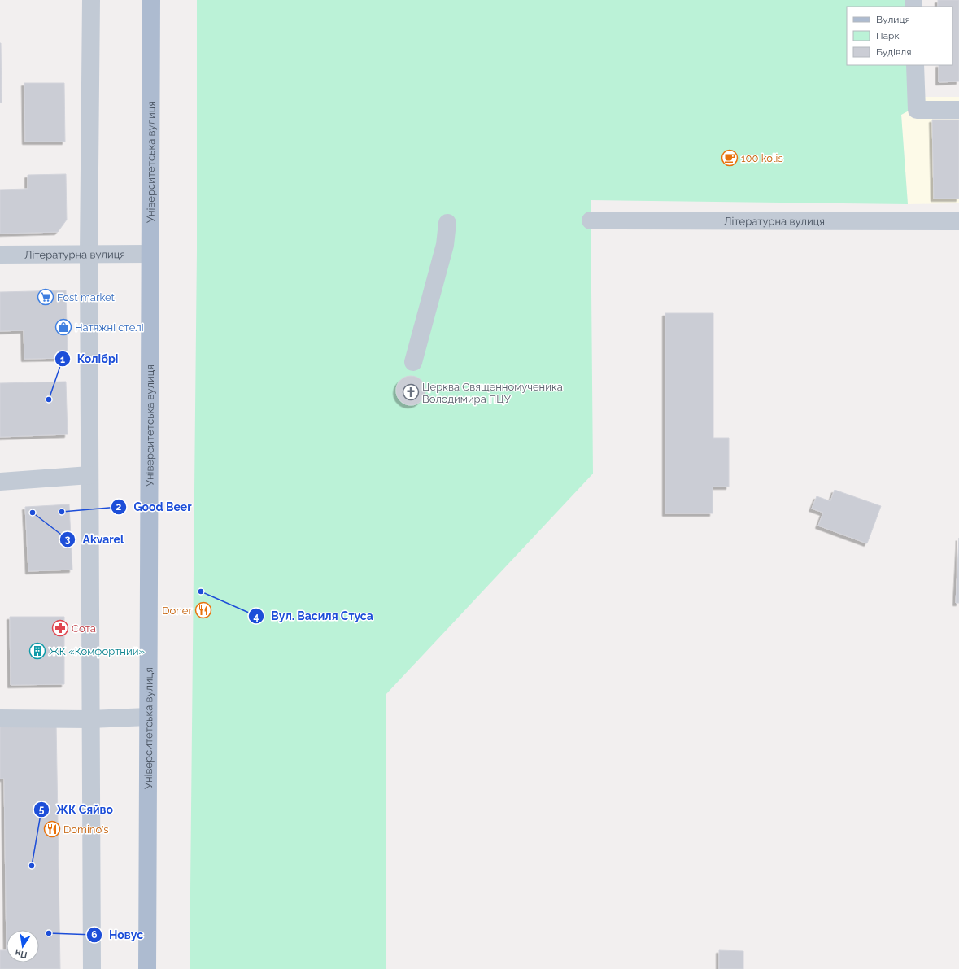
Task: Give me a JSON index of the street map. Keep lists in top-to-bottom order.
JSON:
{
  "streets": {
    "main road": ["Університетська вулиця"],
    "street": ["Літературна вулиця"]
  },
  "crossings": [
    ["Університетська вулиця", "Літературна вулиця"]
  ],
  "places": {
    "cafe": ["100 kolis"],
    "supermarket": ["Fost market"],
    "shop": ["Натяжні стелі"],
    "church": ["Церква Священномученика Володимира ПЦУ"],
    "other": [
      "Колібрі",
      "Good Beer",
      "Akvarel",
      "Вул. Василя Стуса",
      "ЖК Сяйво",
      "Новус"
    ],
    "restaurant": ["Doner", "Domino's"],
    "pharmacy": ["Сота"],
    "building": ["ЖК «Комфортний»"]
  },
  "legend": ["Вулиця", "Парк", "Будівля"],
  "north": "bottom"
}
